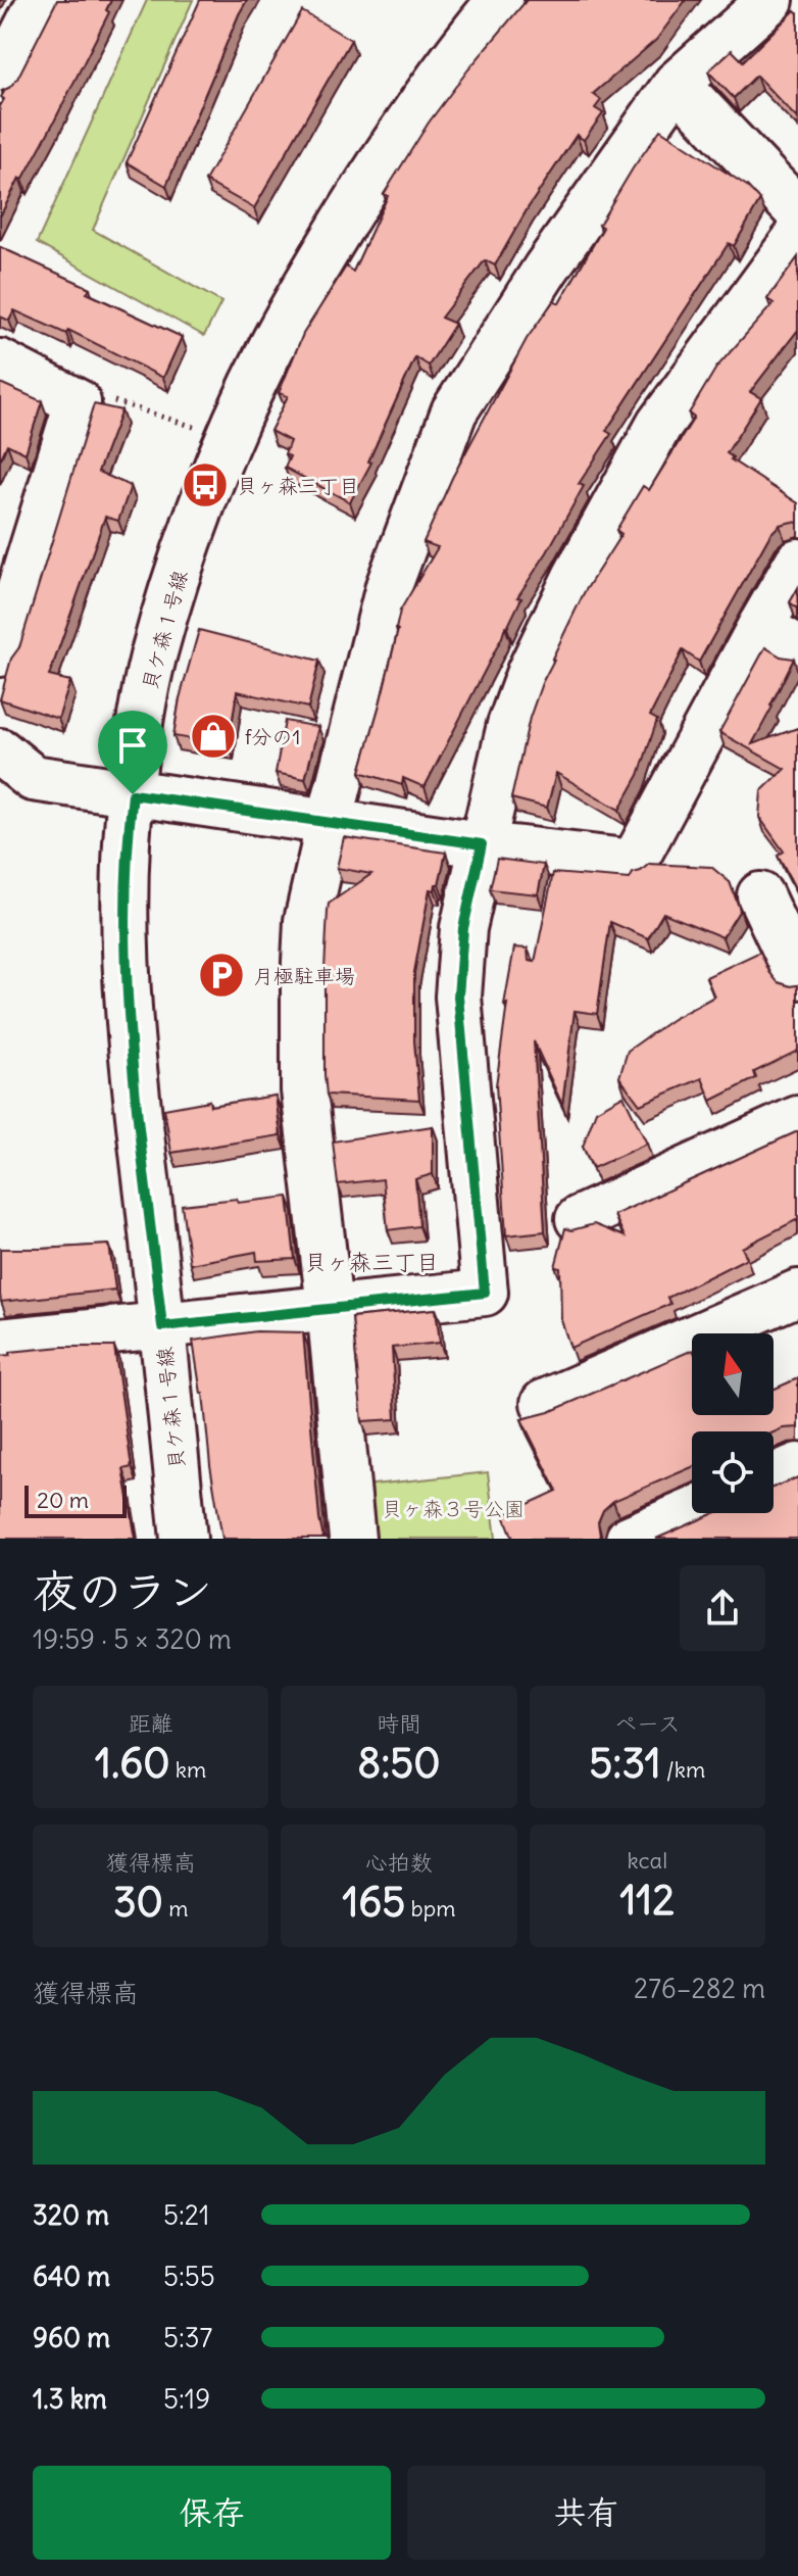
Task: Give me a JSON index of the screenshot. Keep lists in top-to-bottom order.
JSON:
{
  "streets": {
    "street": ["貝ケ森１号線"]
  },
  "districts": ["貝ヶ森三丁目"],
  "parks": ["貝ヶ森３号公園"],
  "places": {
    "bus stop": ["貝ヶ森三丁目"],
    "shop": ["f分の1"],
    "parking": ["月極駐車場"]
  },
  "scale_bar": "20 m",
  "north": "top",
  "page": {
    "scale": "20 m",
    "heading": ["夜のラン", "19:59 · 5 × 320 m"],
    "stats": [
      ["距離", "1.60 km"],
      ["時間", "8:50"],
      ["ペース", "5:31 /km"],
      ["獲得標高", "30 m"],
      ["心拍数", "165 bpm"],
      ["kcal", "112"]
    ],
    "chart": ["獲得標高", "276–282 m"],
    "list": [
      {
        "name": "320 m",
        "note": "5:21"
      },
      {
        "name": "640 m",
        "note": "5:55"
      },
      {
        "name": "960 m",
        "note": "5:37"
      },
      {
        "name": "1.3 km",
        "note": "5:19"
      }
    ],
    "buttons": ["保存", "共有"]
  }
}
